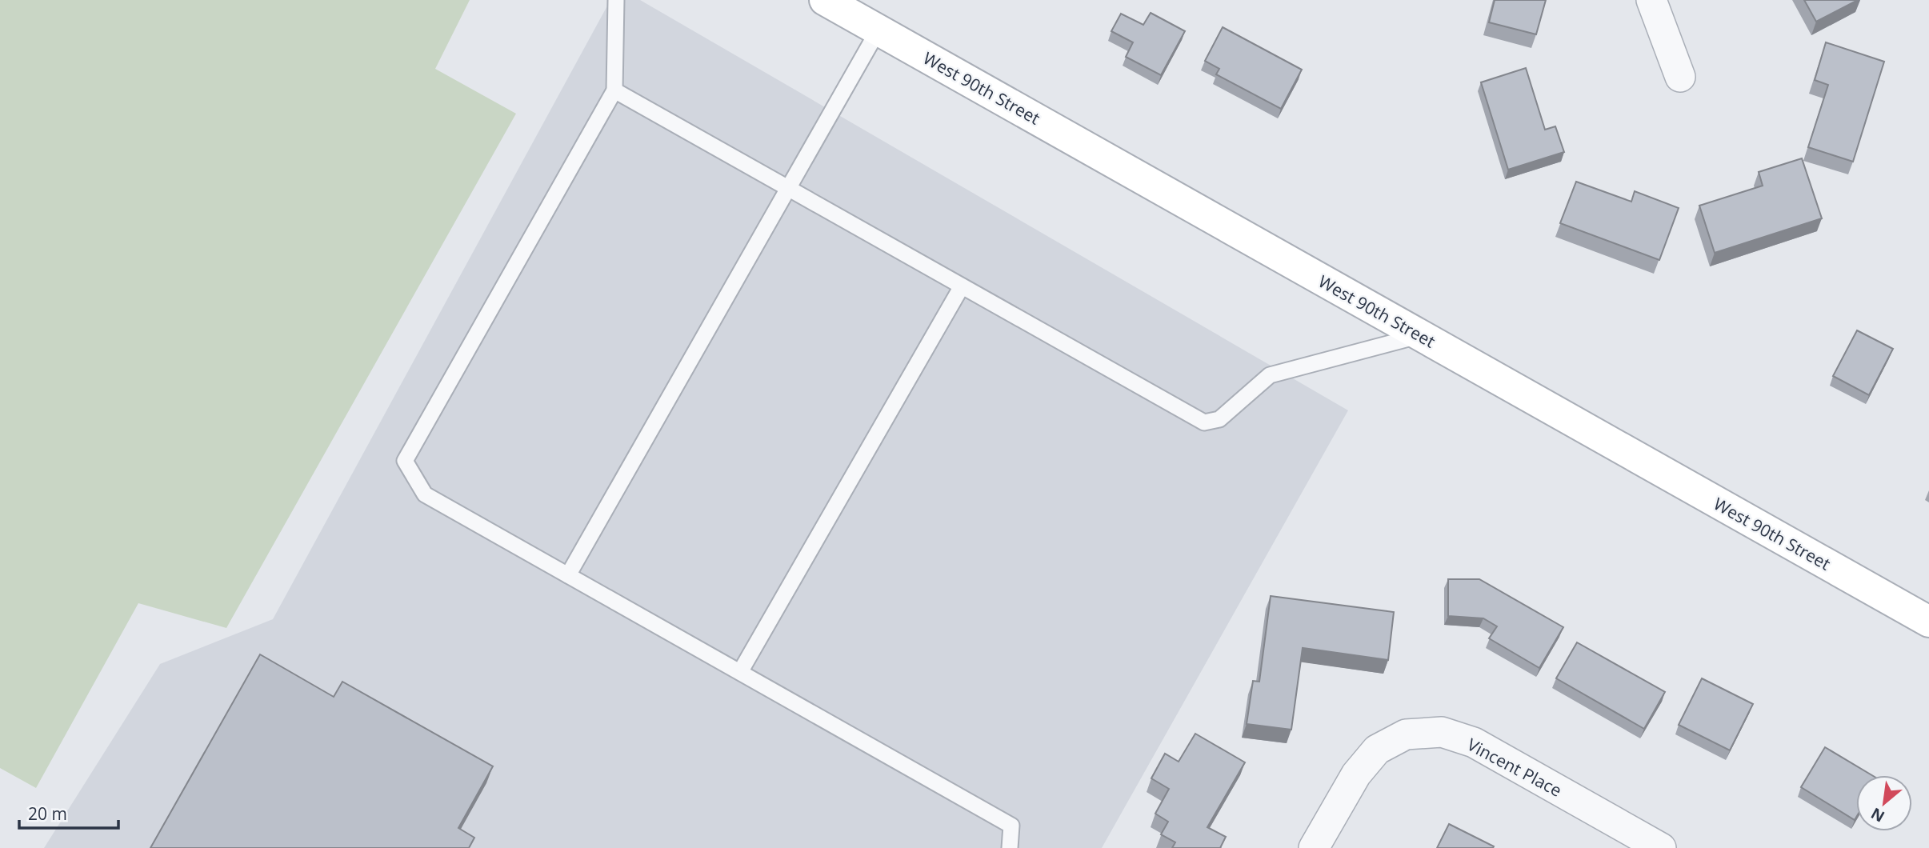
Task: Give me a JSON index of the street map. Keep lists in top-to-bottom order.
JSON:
{
  "streets": {
    "street": ["West 90th Street", "Vincent Place"]
  },
  "scale_bar": "20 m",
  "north": "bottom left"
}
